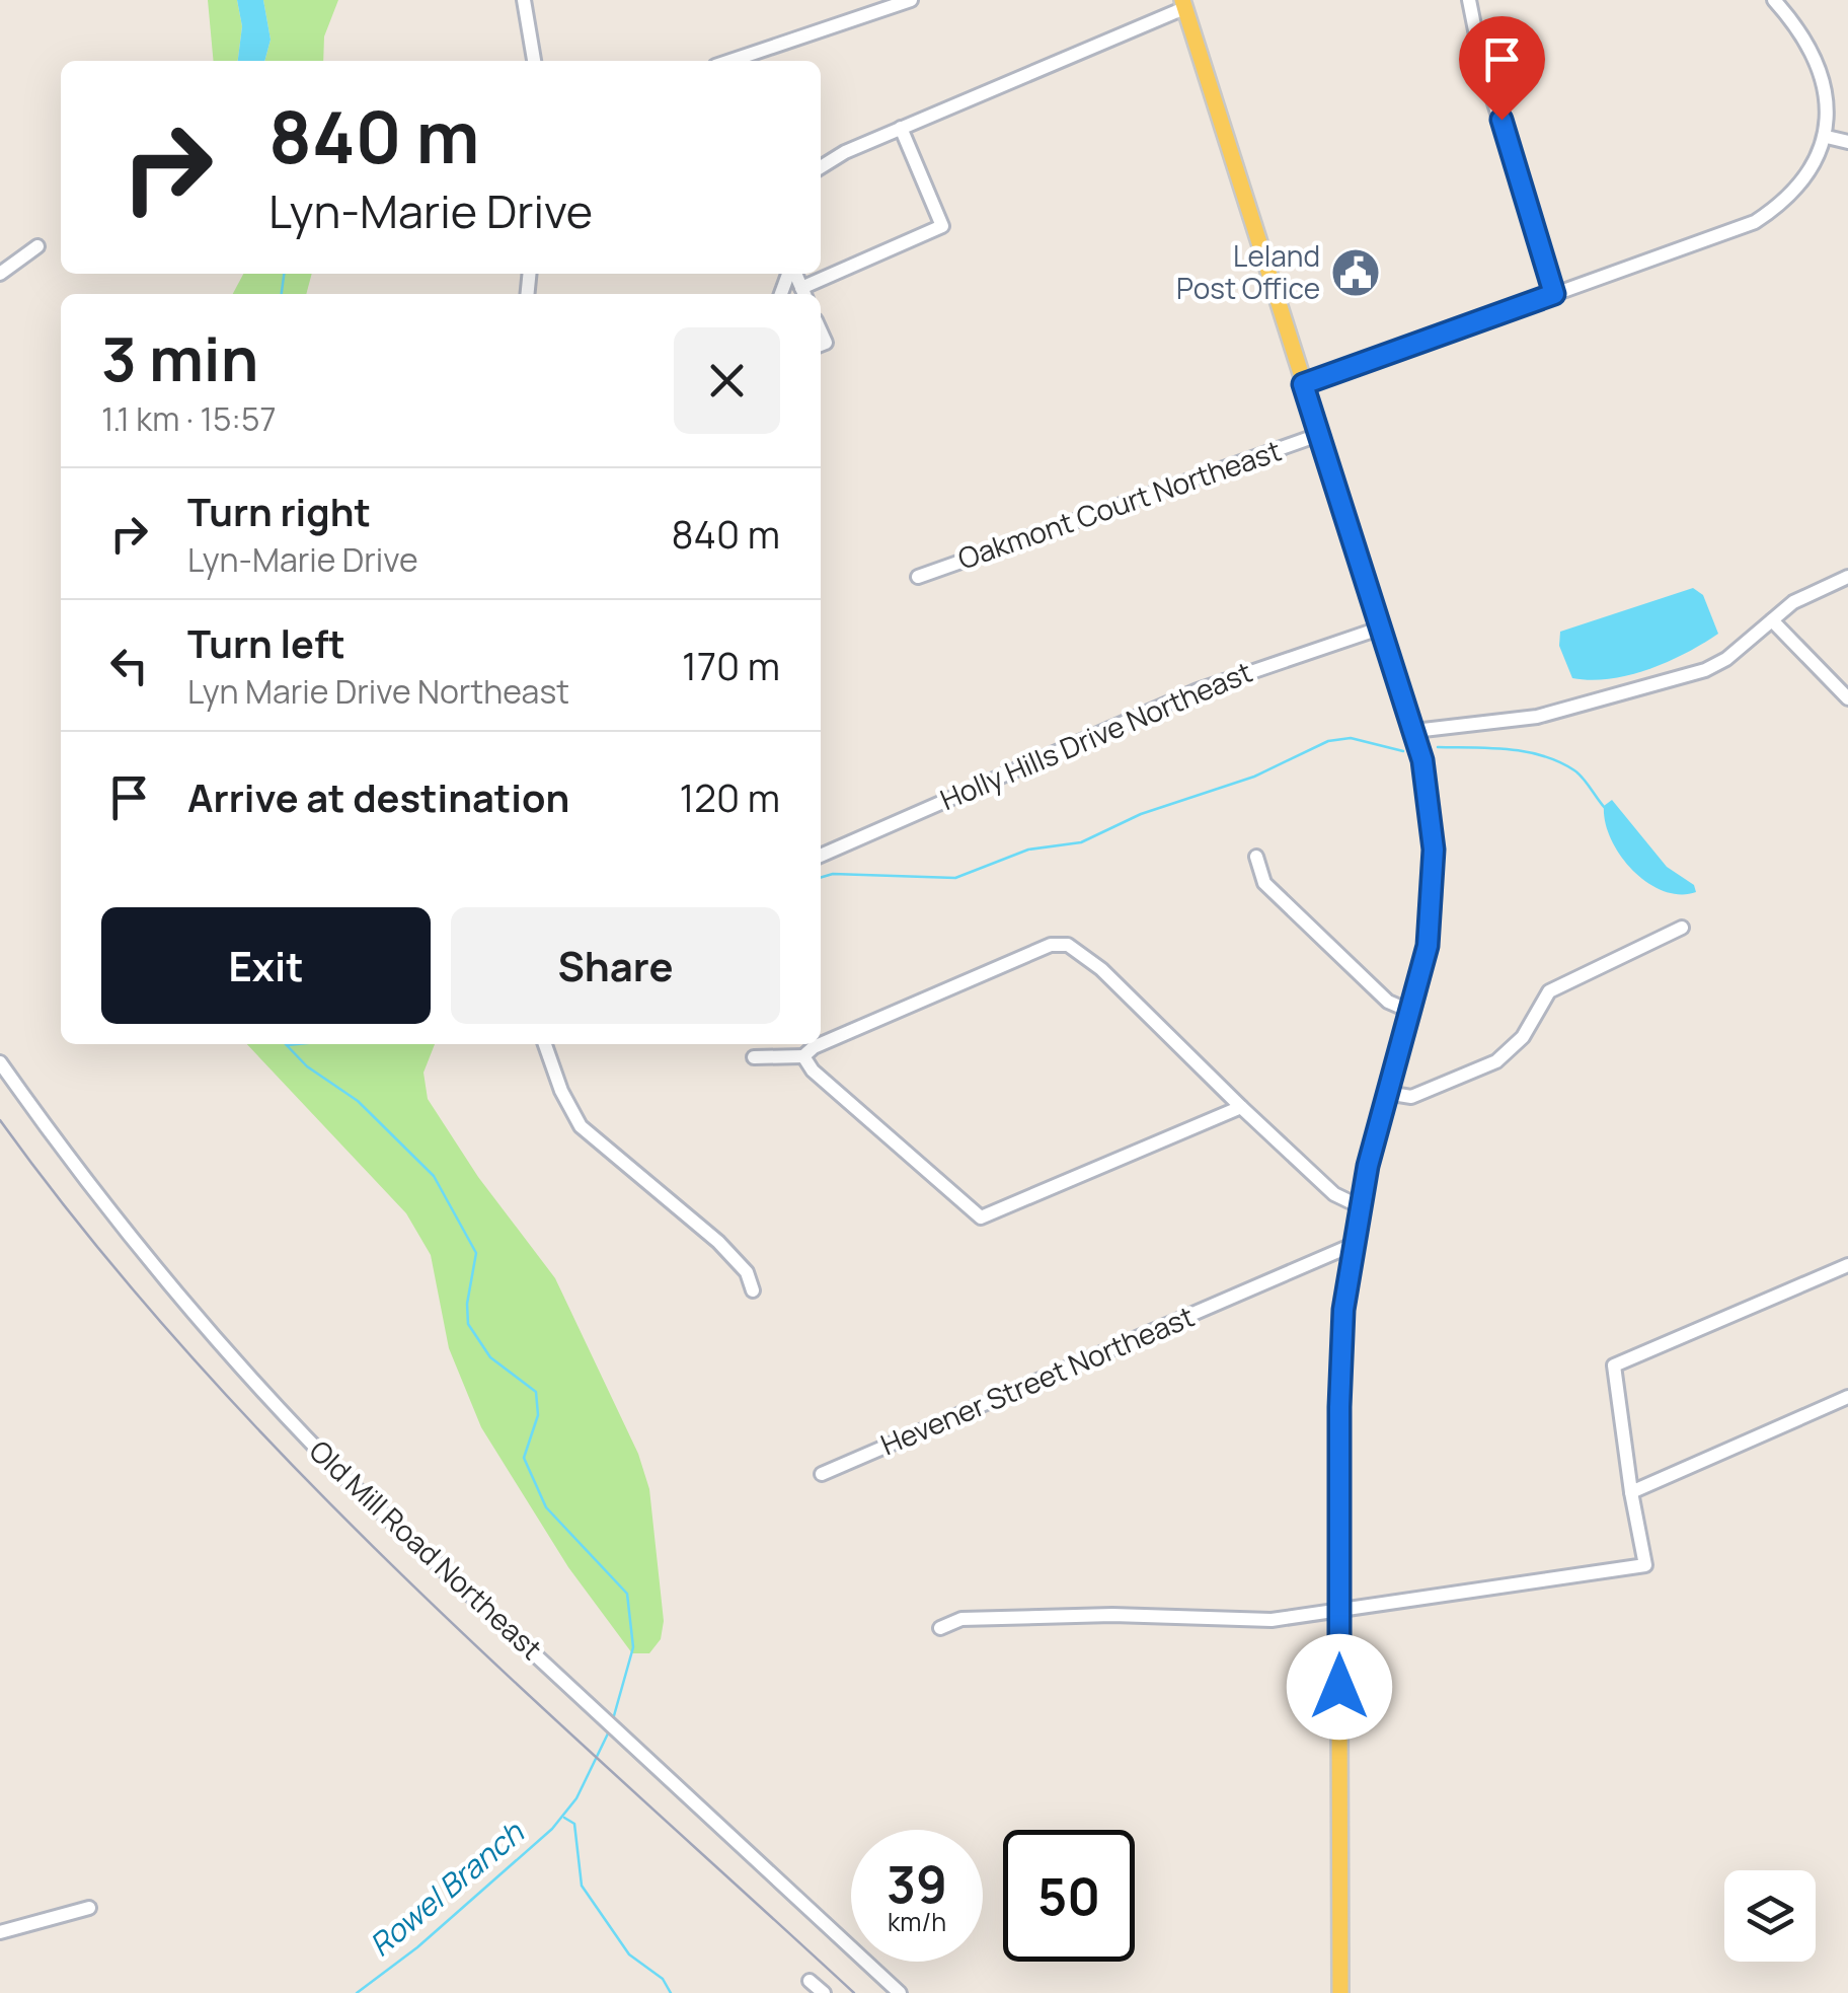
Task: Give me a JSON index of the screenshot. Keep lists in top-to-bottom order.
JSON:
{
  "streets": {
    "street": [
      "Oakmont Court Northeast",
      "Holly Hills Drive Northeast",
      "Hevener Street Northeast",
      "Old Mill Road Northeast"
    ]
  },
  "water": ["Rowel Branch"],
  "places": {
    "public building": ["Leland Post Office"]
  },
  "page": {
    "turn": ["840 m", "Lyn-Marie Drive"],
    "heading": ["3 min", "1.1 km · 15:57"],
    "list": [
      {
        "name": "Turn right",
        "note": "Lyn-Marie Drive",
        "value": "840 m"
      },
      {
        "name": "Turn left",
        "note": "Lyn Marie Drive Northeast",
        "value": "170 m"
      },
      {
        "name": "Arrive at destination",
        "value": "120 m"
      }
    ],
    "buttons": ["Exit", "Share"],
    "speed": "39 km/h",
    "limit": "50"
  }
}
